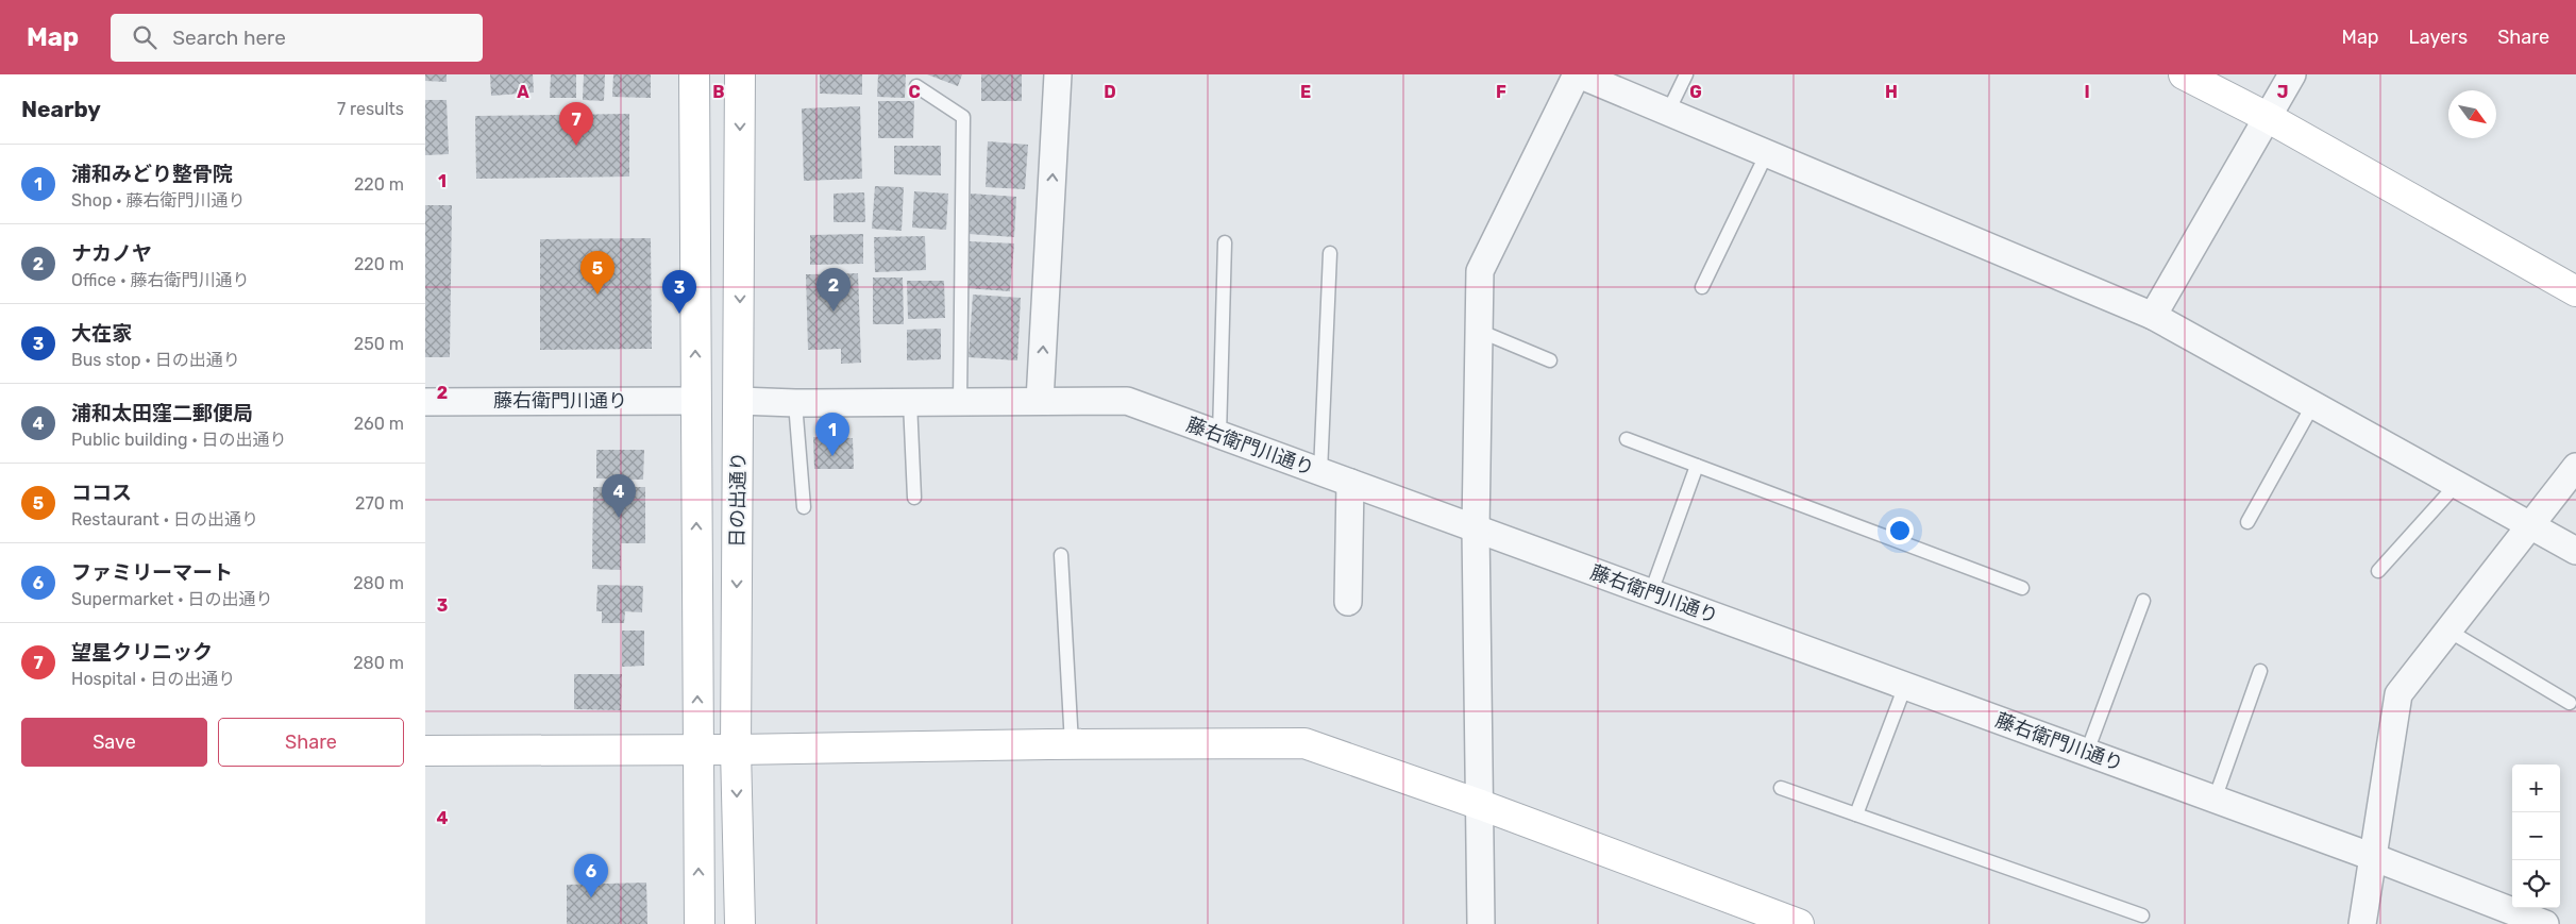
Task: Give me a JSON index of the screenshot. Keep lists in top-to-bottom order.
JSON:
{
  "streets": {
    "street": ["藤右衛門川通り", "日の出通り"]
  },
  "crossings": [
    ["藤右衛門川通り", "日の出通り"]
  ],
  "north": "bottom right",
  "page": {
    "header": "Map",
    "search": "Search here",
    "nav": ["Map", "Layers", "Share"],
    "heading": ["Nearby", "7 results"],
    "pins": [
      "7",
      "5",
      "2",
      "3",
      "1",
      "4",
      "6"
    ],
    "list": [
      {
        "mark": "1",
        "name": "浦和みどり整骨院",
        "note": "Shop · 藤右衛門川通り",
        "value": "220 m"
      },
      {
        "mark": "2",
        "name": "ナカノヤ",
        "note": "Office · 藤右衛門川通り",
        "value": "220 m"
      },
      {
        "mark": "3",
        "name": "大在家",
        "note": "Bus stop · 日の出通り",
        "value": "250 m"
      },
      {
        "mark": "4",
        "name": "浦和太田窪二郵便局",
        "note": "Public building · 日の出通り",
        "value": "260 m"
      },
      {
        "mark": "5",
        "name": "ココス",
        "note": "Restaurant · 日の出通り",
        "value": "270 m"
      },
      {
        "mark": "6",
        "name": "ファミリーマート",
        "note": "Supermarket · 日の出通り",
        "value": "280 m"
      },
      {
        "mark": "7",
        "name": "望星クリニック",
        "note": "Hospital · 日の出通り",
        "value": "280 m"
      }
    ],
    "buttons": ["Save", "Share"],
    "map_buttons": ["+", "−"]
  },
  "grid": {
    "columns": [
      "A",
      "B",
      "C",
      "D",
      "E",
      "F",
      "G",
      "H",
      "I",
      "J"
    ],
    "rows": [
      "1",
      "2",
      "3",
      "4"
    ]
  }
}
